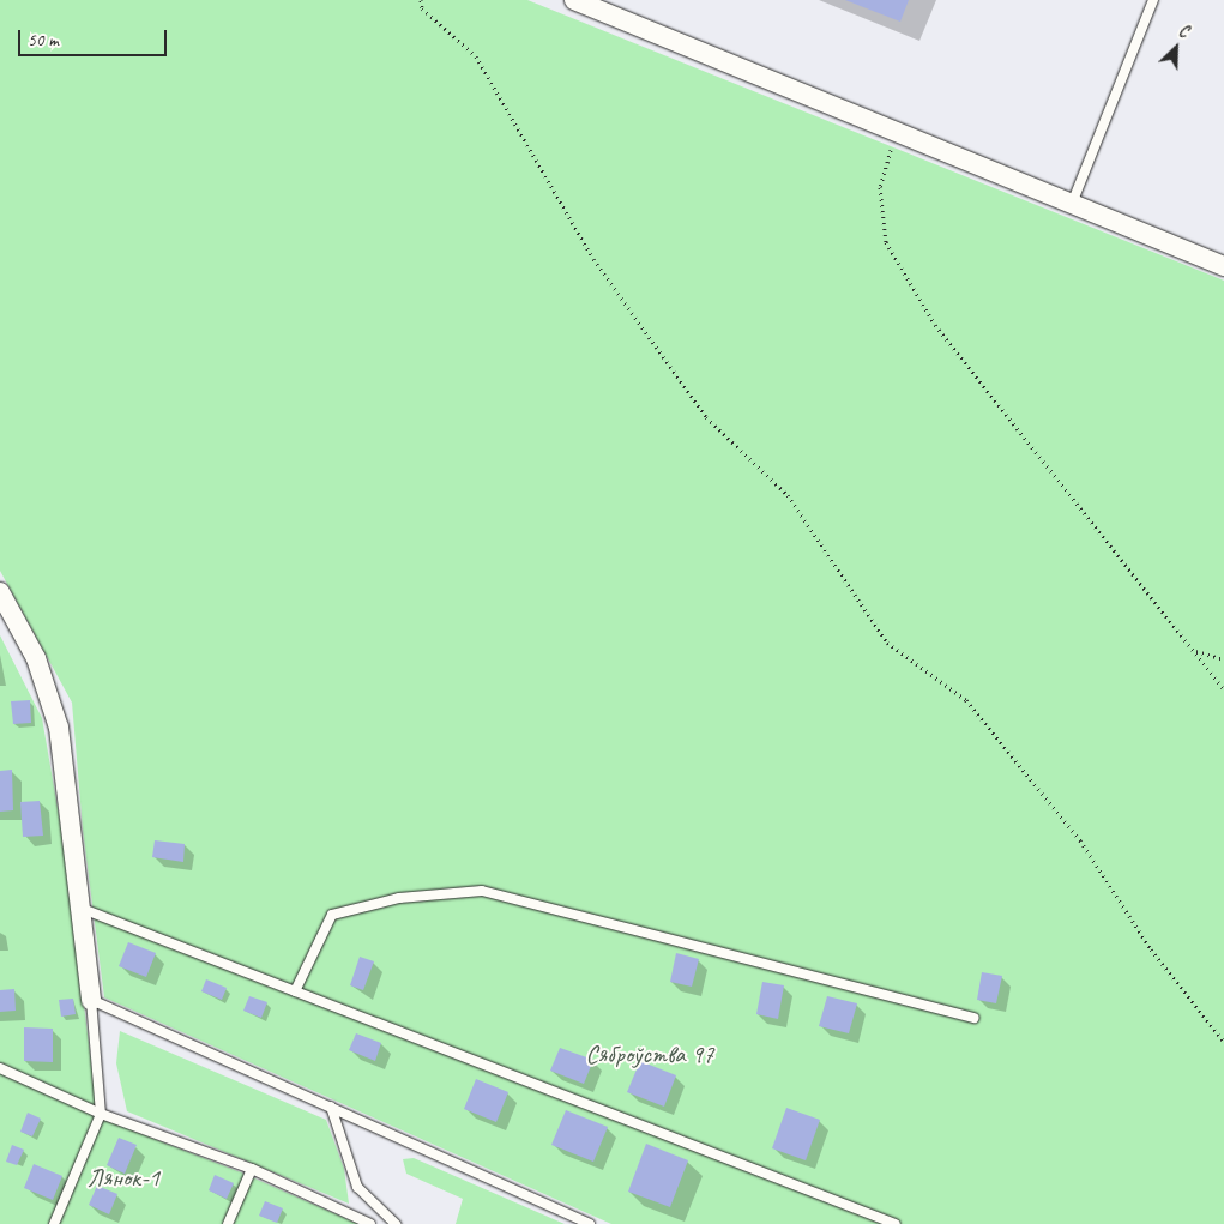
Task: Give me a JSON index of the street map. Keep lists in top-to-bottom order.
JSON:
{
  "parks": ["Сяброўства 97", "Лянок-1"],
  "scale_bar": "50 m",
  "north": "top right"
}
